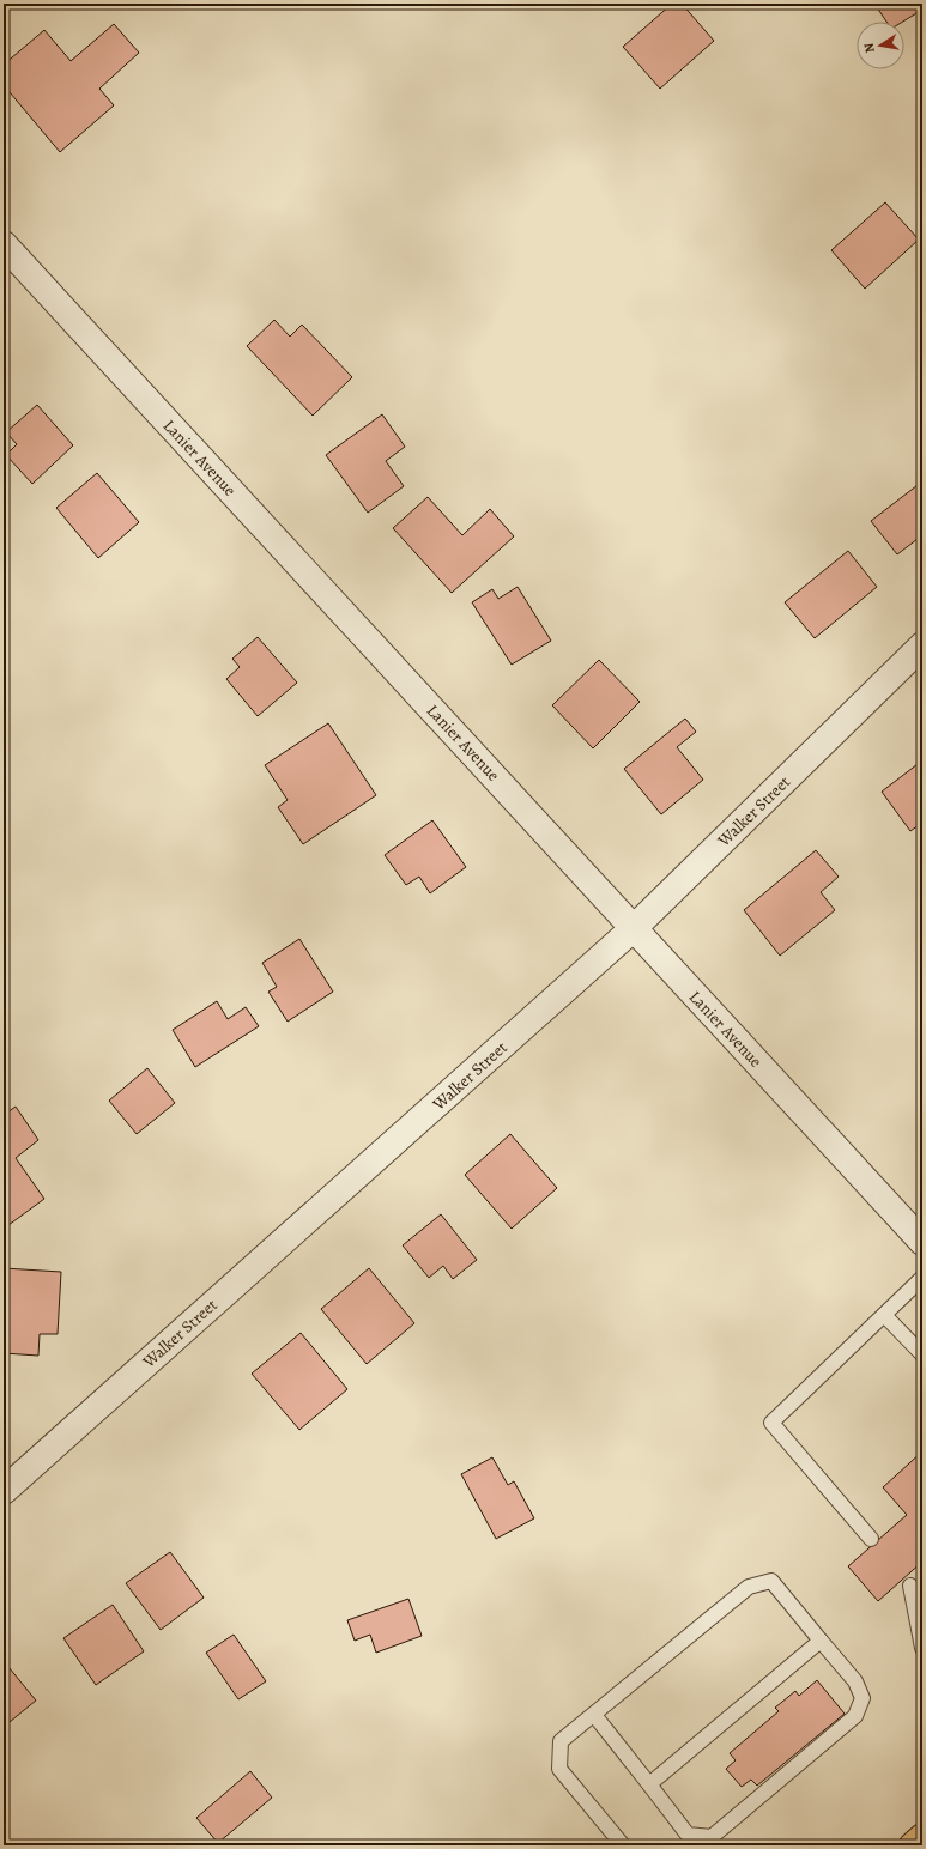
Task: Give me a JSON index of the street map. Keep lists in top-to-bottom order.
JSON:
{
  "streets": {
    "street": ["Lanier Avenue", "Walker Street"]
  },
  "crossings": [
    ["Lanier Avenue", "Walker Street"]
  ],
  "north": "left"
}
